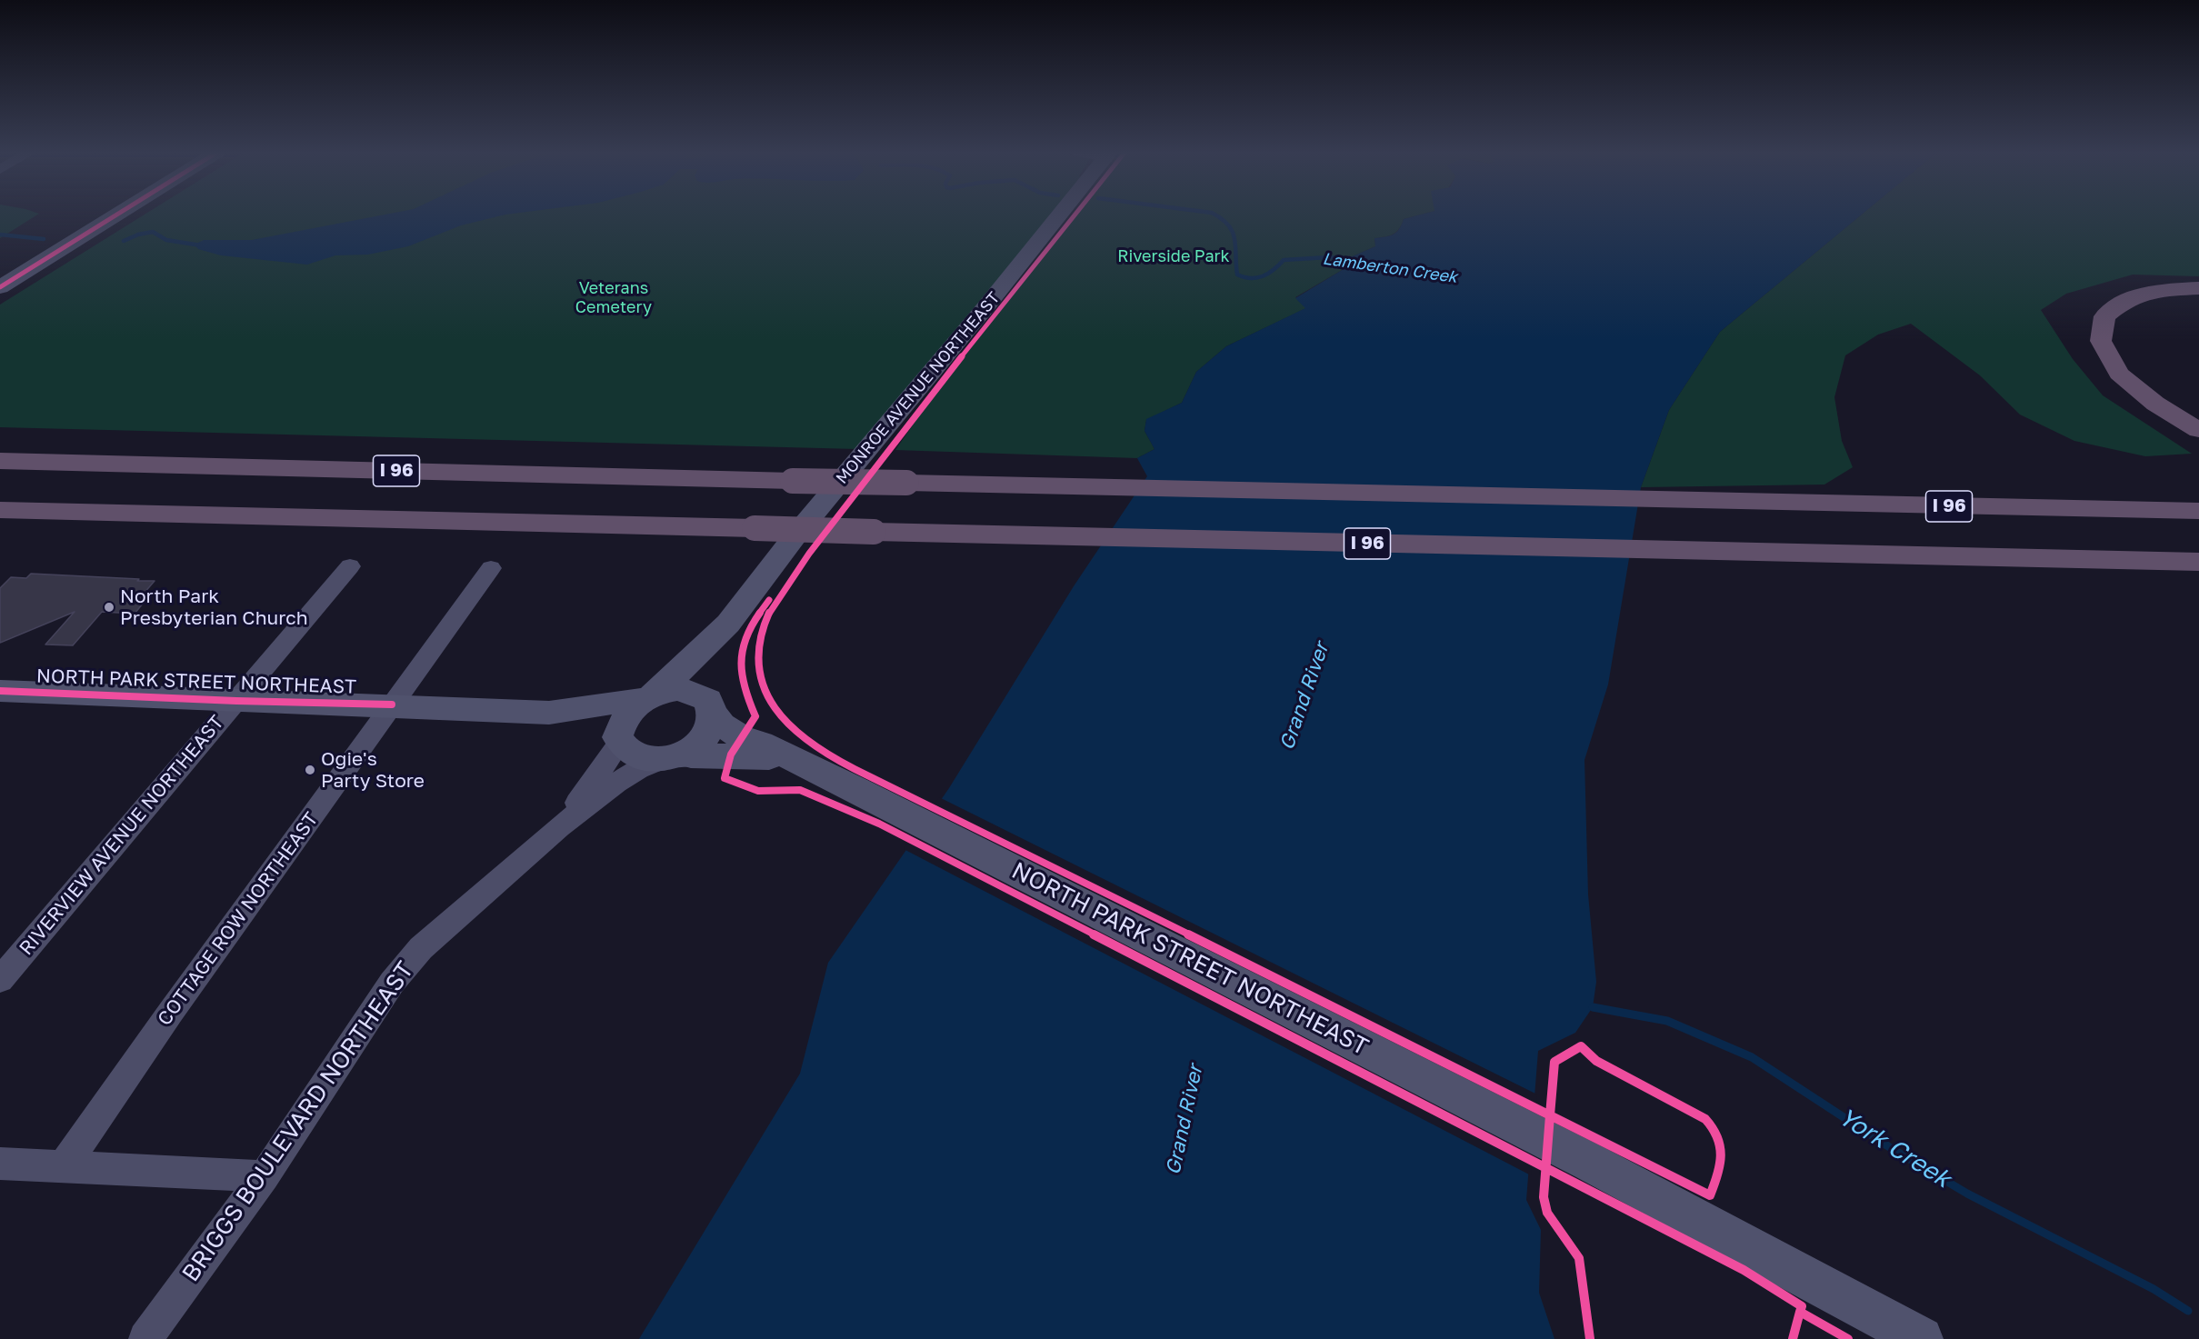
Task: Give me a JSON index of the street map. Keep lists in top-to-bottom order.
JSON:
{
  "streets": {
    "highway": ["I 96"],
    "main road": ["MONROE AVENUE NORTHEAST", "NORTH PARK STREET NORTHEAST"],
    "street": ["RIVERVIEW AVENUE NORTHEAST", "COTTAGE ROW NORTHEAST", "BRIGGS BOULEVARD NORTHEAST"]
  },
  "crossings": [
    ["MONROE AVENUE NORTHEAST", "NORTH PARK STREET NORTHEAST"],
    ["MONROE AVENUE NORTHEAST", "BRIGGS BOULEVARD NORTHEAST"],
    ["NORTH PARK STREET NORTHEAST", "RIVERVIEW AVENUE NORTHEAST"],
    ["NORTH PARK STREET NORTHEAST", "COTTAGE ROW NORTHEAST"],
    ["NORTH PARK STREET NORTHEAST", "BRIGGS BOULEVARD NORTHEAST"]
  ],
  "water": ["Lamberton Creek", "Grand River", "York Creek"],
  "parks": ["Riverside Park", "Veterans Cemetery"],
  "places": ["North Park Presbyterian Church", "Ogie's Party Store"]
}
